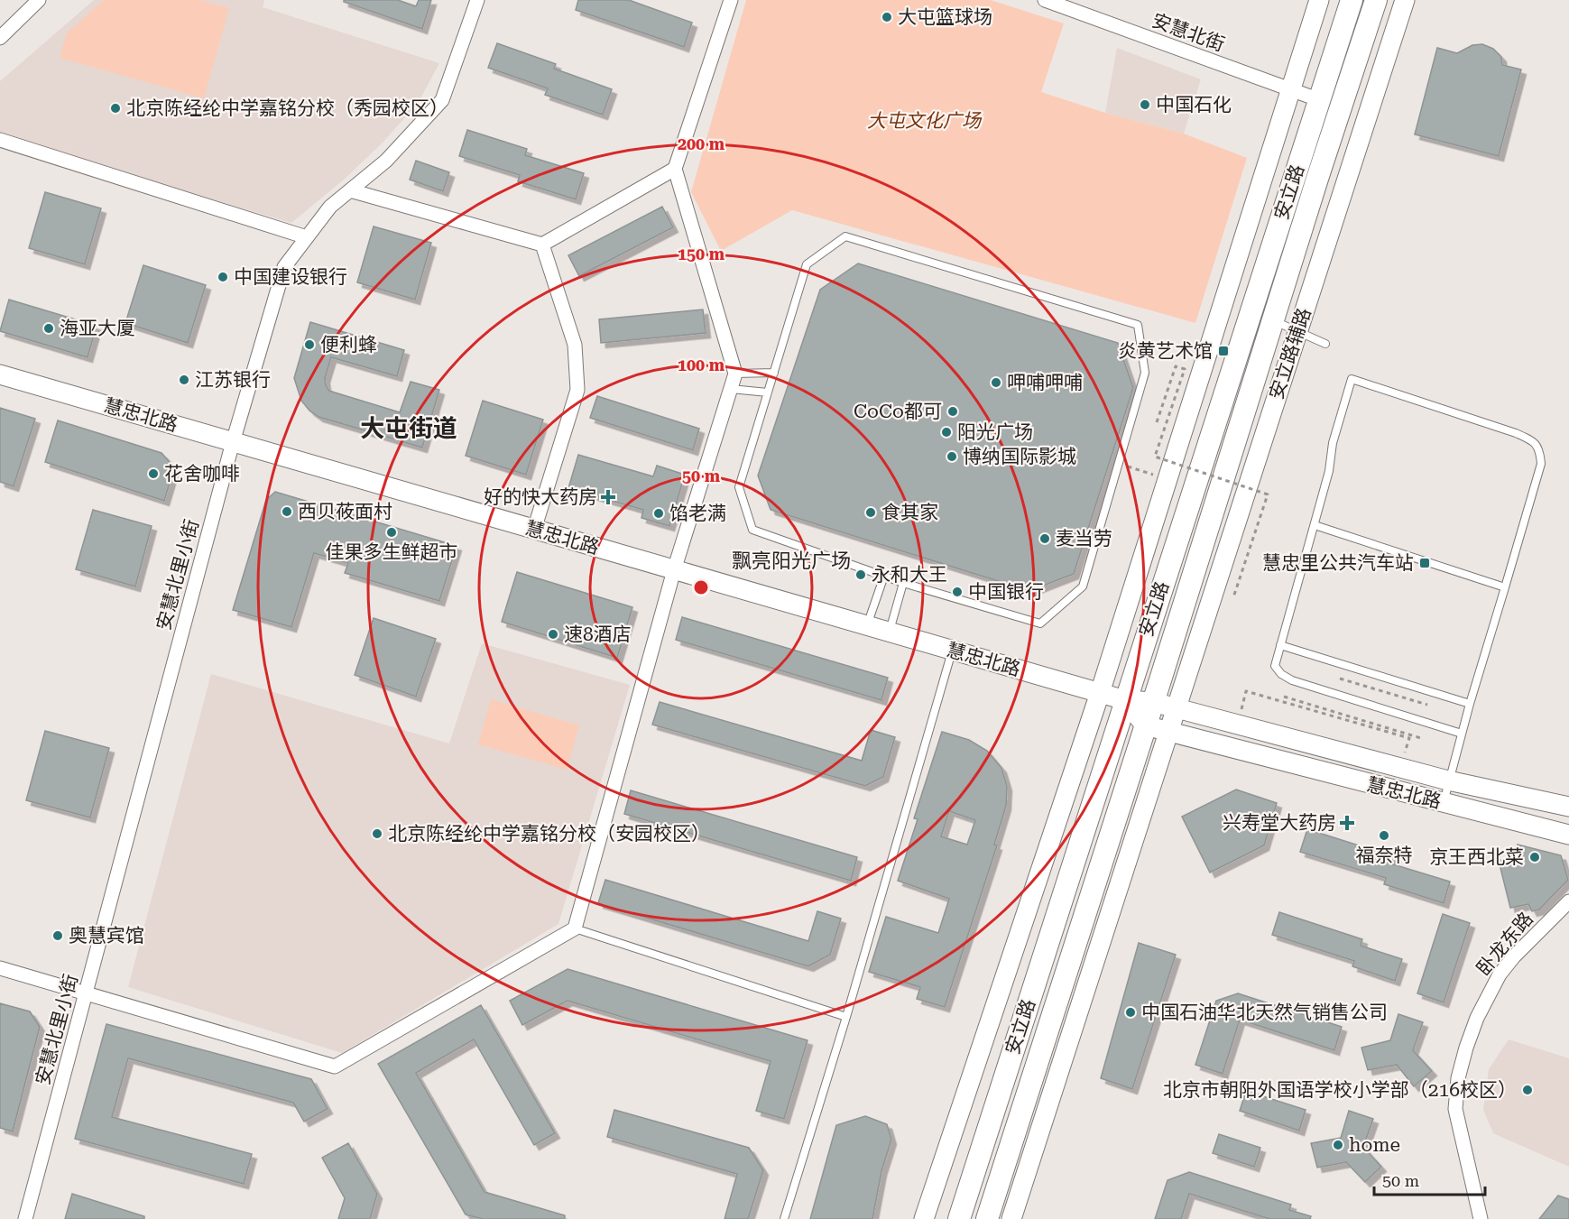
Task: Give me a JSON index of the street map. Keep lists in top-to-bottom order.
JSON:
{
  "streets": {
    "main road": ["安立路"],
    "street": [
      "安慧北街",
      "安立路辅路",
      "慧忠北路",
      "安慧北里小街",
      "卧龙东路"
    ]
  },
  "crossings": [
    ["安慧北街", "安立路"],
    ["安立路", "慧忠北路"],
    ["安立路辅路", "慧忠北路"],
    ["慧忠北路", "安慧北里小街"]
  ],
  "districts": ["大屯街道", "飘亮阳光广场"],
  "parks": ["大屯文化广场"],
  "places": {
    "other": [
      "大屯篮球场",
      "中国石化",
      "北京陈经纶中学嘉铭分校（秀园校区）",
      "中国建设银行",
      "海亚大厦",
      "便利蜂",
      "江苏银行",
      "呷哺呷哺",
      "CoCo都可",
      "阳光广场",
      "博纳国际影城",
      "花舍咖啡",
      "西贝莜面村",
      "食其家",
      "馅老满",
      "佳果多生鲜超市",
      "麦当劳",
      "永和大王",
      "中国银行",
      "速8酒店",
      "北京陈经纶中学嘉铭分校（安园校区）",
      "福奈特",
      "京王西北菜",
      "奥慧宾馆",
      "中国石油华北天然气销售公司",
      "北京市朝阳外国语学校小学部（216校区）",
      "home"
    ],
    "transit": ["炎黄艺术馆", "慧忠里公共汽车站"],
    "health": ["好的快大药房", "兴寿堂大药房"]
  },
  "scale_bar": "50 m",
  "rings": [
    "200 m",
    "150 m",
    "100 m",
    "50 m"
  ]
}
